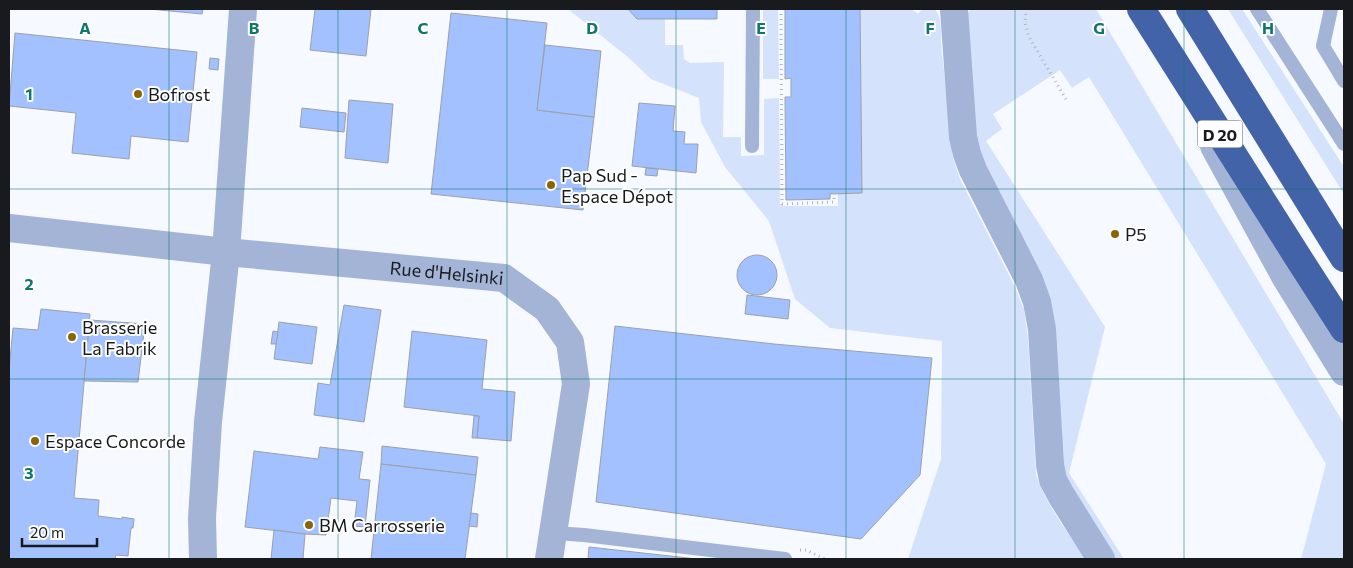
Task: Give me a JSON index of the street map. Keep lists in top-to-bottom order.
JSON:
{
  "streets": {
    "highway": ["D 20"],
    "street": ["Rue d'Helsinki"]
  },
  "places": [
    "Bofrost",
    "Pap Sud - Espace Dépot",
    "P5",
    "Brasserie La Fabrik",
    "Espace Concorde",
    "BM Carrosserie"
  ],
  "scale_bar": "20 m",
  "grid": {
    "columns": [
      "A",
      "B",
      "C",
      "D",
      "E",
      "F",
      "G",
      "H"
    ],
    "rows": ["1", "2", "3"]
  }
}
